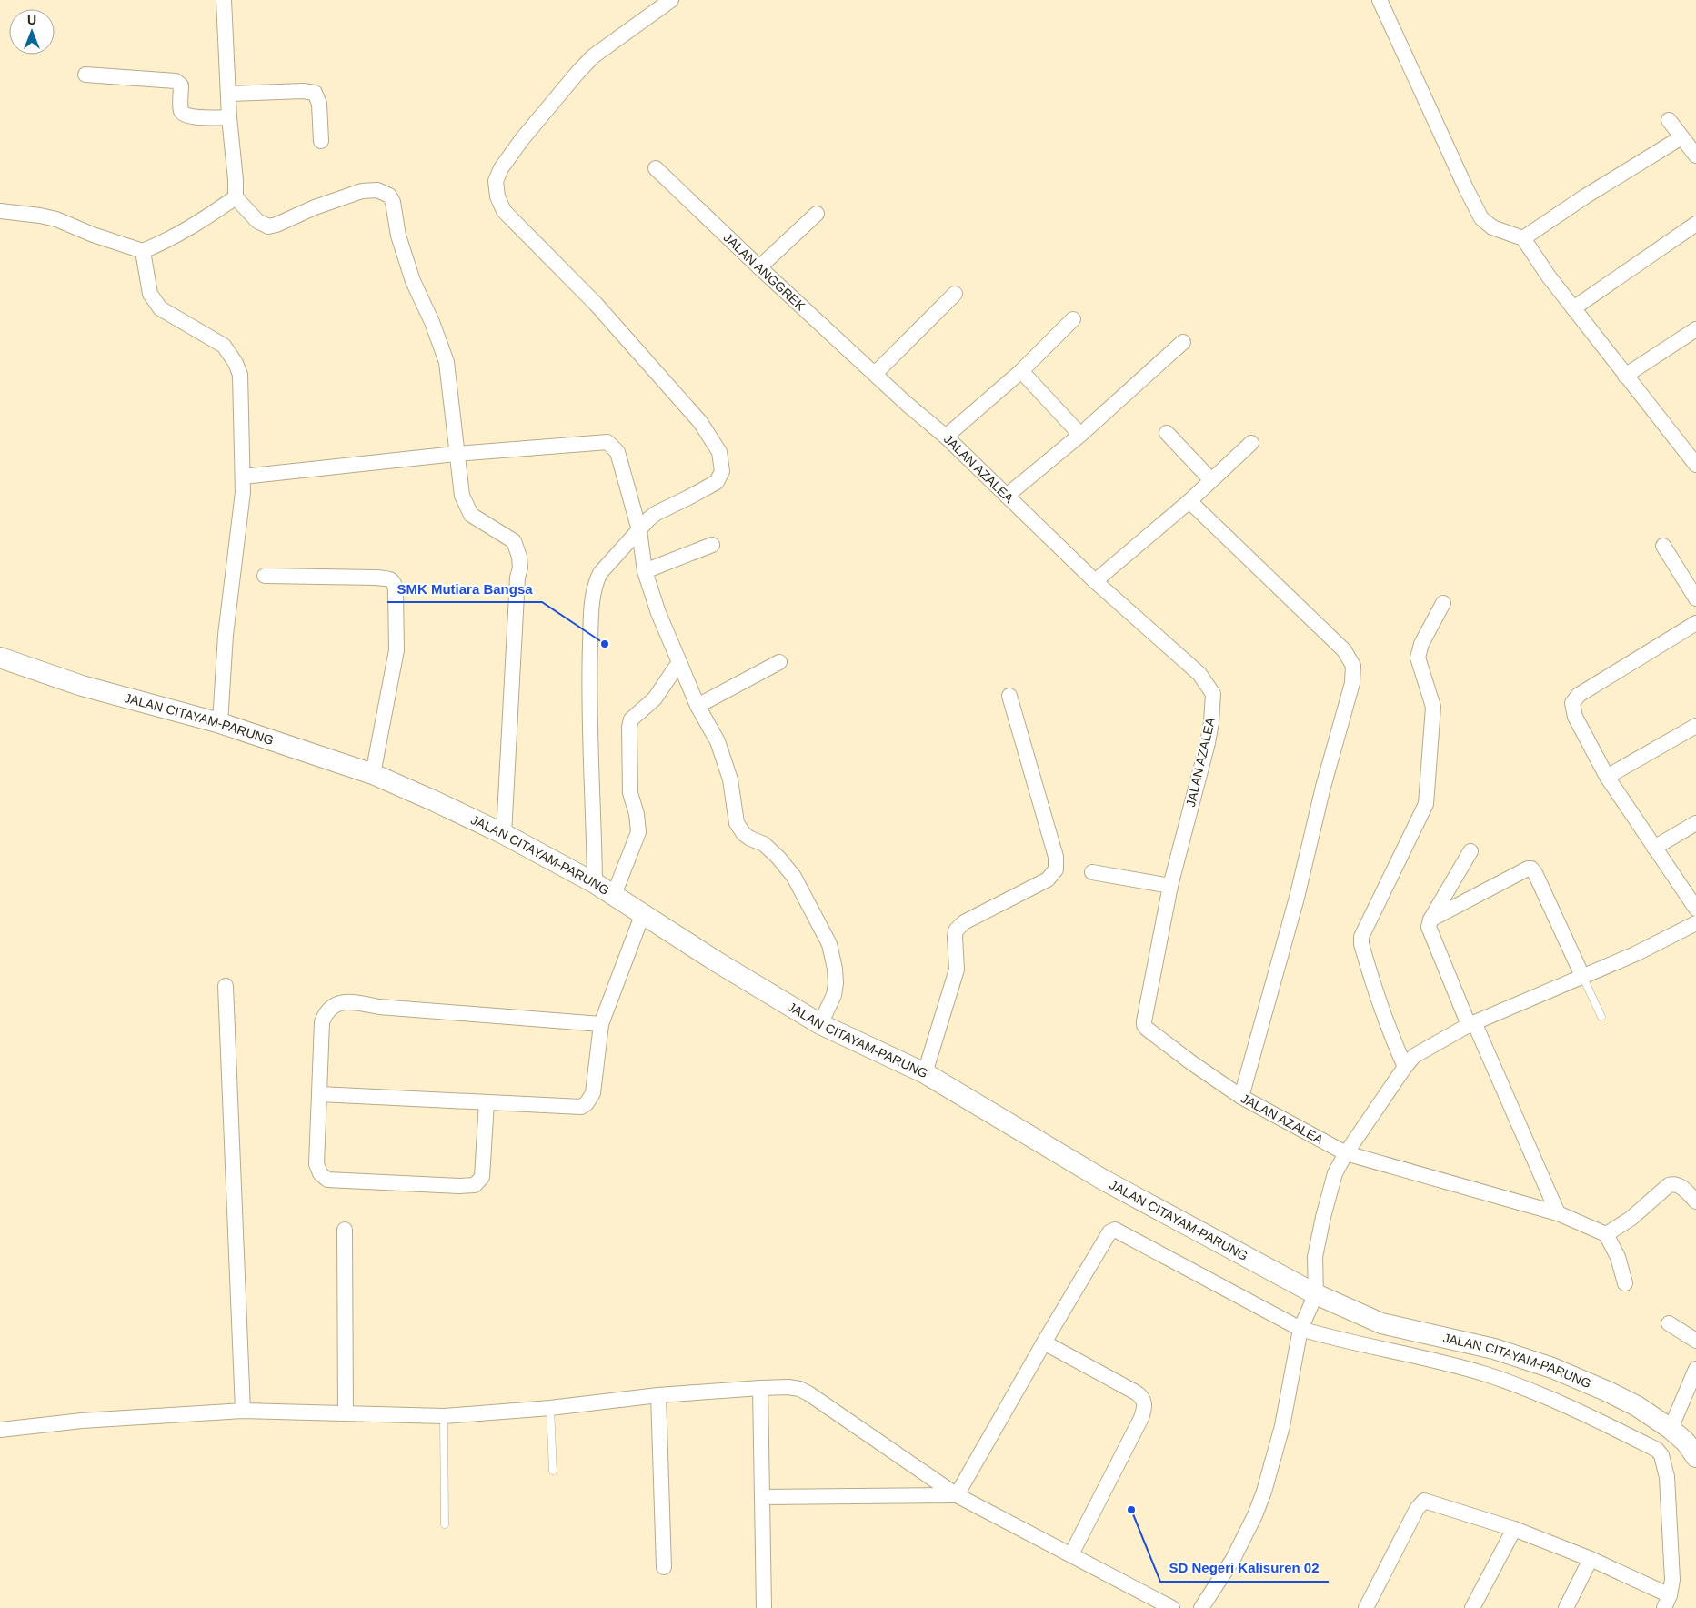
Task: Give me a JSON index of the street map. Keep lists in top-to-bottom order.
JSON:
{
  "streets": {
    "main road": ["JALAN CITAYAM-PARUNG"],
    "street": ["JALAN ANGGREK", "JALAN AZALEA"]
  },
  "crossings": [
    ["JALAN ANGGREK", "JALAN AZALEA"]
  ],
  "places": ["SMK Mutiara Bangsa", "SD Negeri Kalisuren 02"],
  "north": "top"
}
